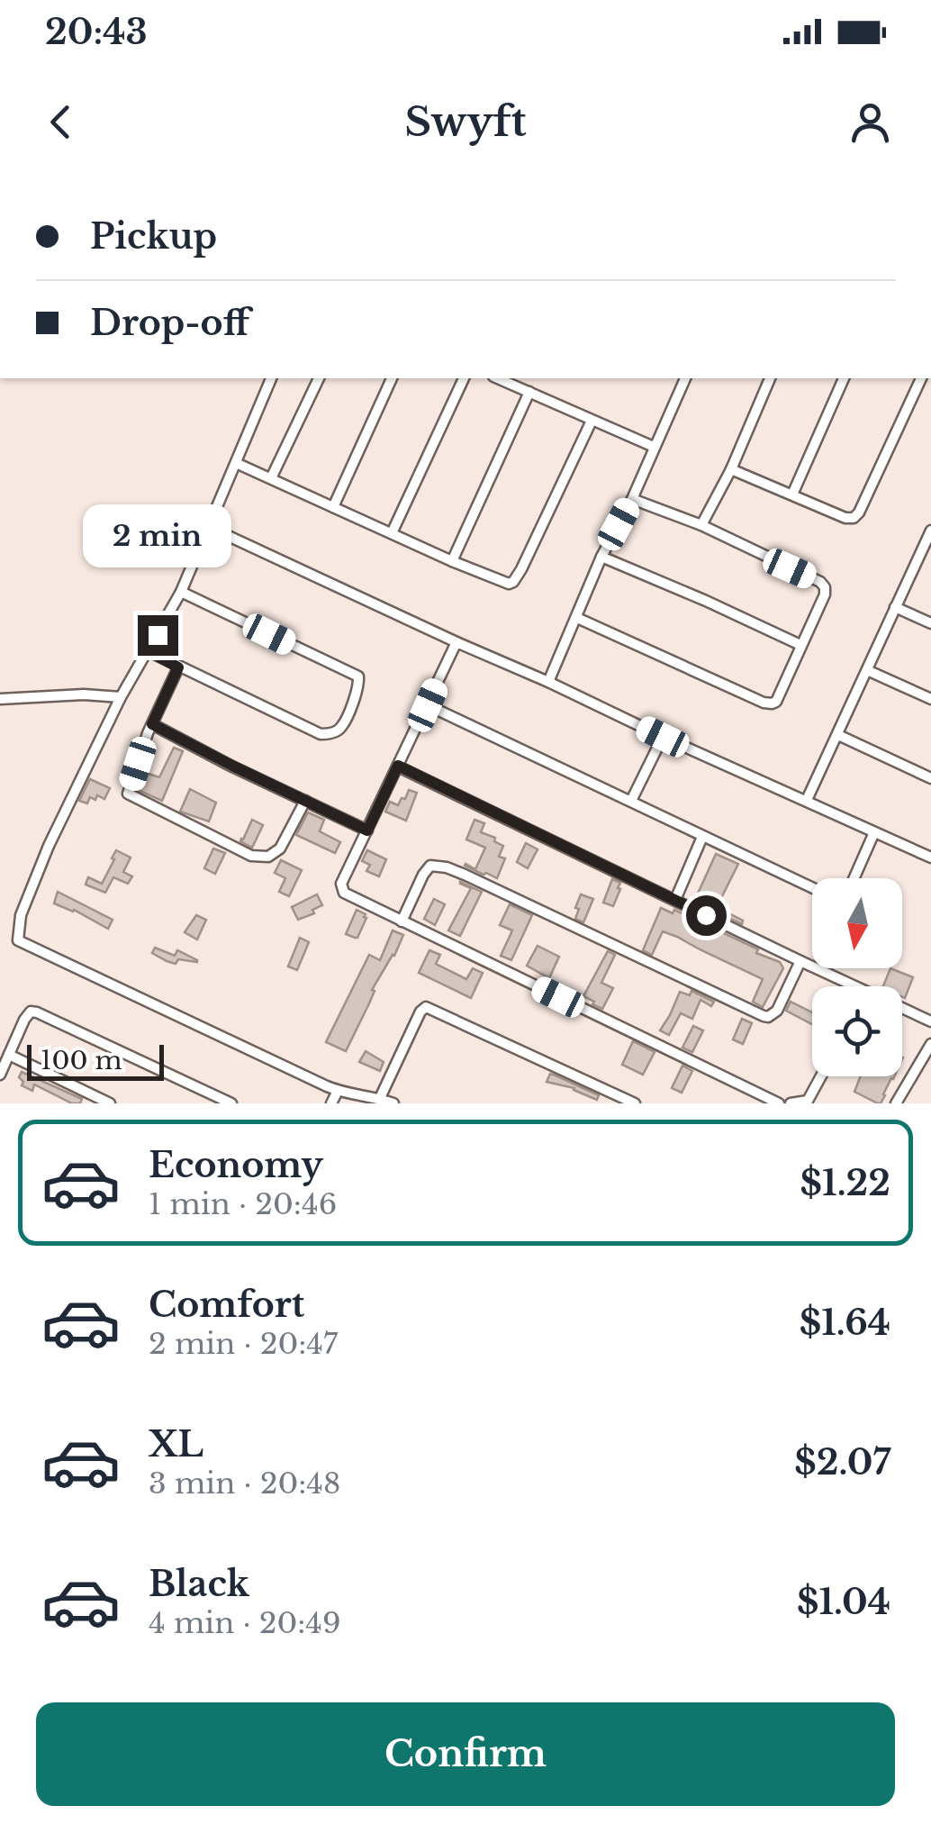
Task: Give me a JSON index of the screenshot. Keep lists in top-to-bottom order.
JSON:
{
  "scale_bar": "100 m",
  "north": "bottom",
  "page": {
    "status": "20:43",
    "header": "Swyft",
    "banner": ["Pickup", "Drop-off"],
    "bubble": "2 min",
    "scale": "100 m",
    "list": [
      {
        "name": "Economy",
        "note": "1 min · 20:46",
        "value": "$1.22"
      },
      {
        "name": "Comfort",
        "note": "2 min · 20:47",
        "value": "$1.64"
      },
      {
        "name": "XL",
        "note": "3 min · 20:48",
        "value": "$2.07"
      },
      {
        "name": "Black",
        "note": "4 min · 20:49",
        "value": "$1.04"
      }
    ],
    "buttons": "Confirm"
  }
}
